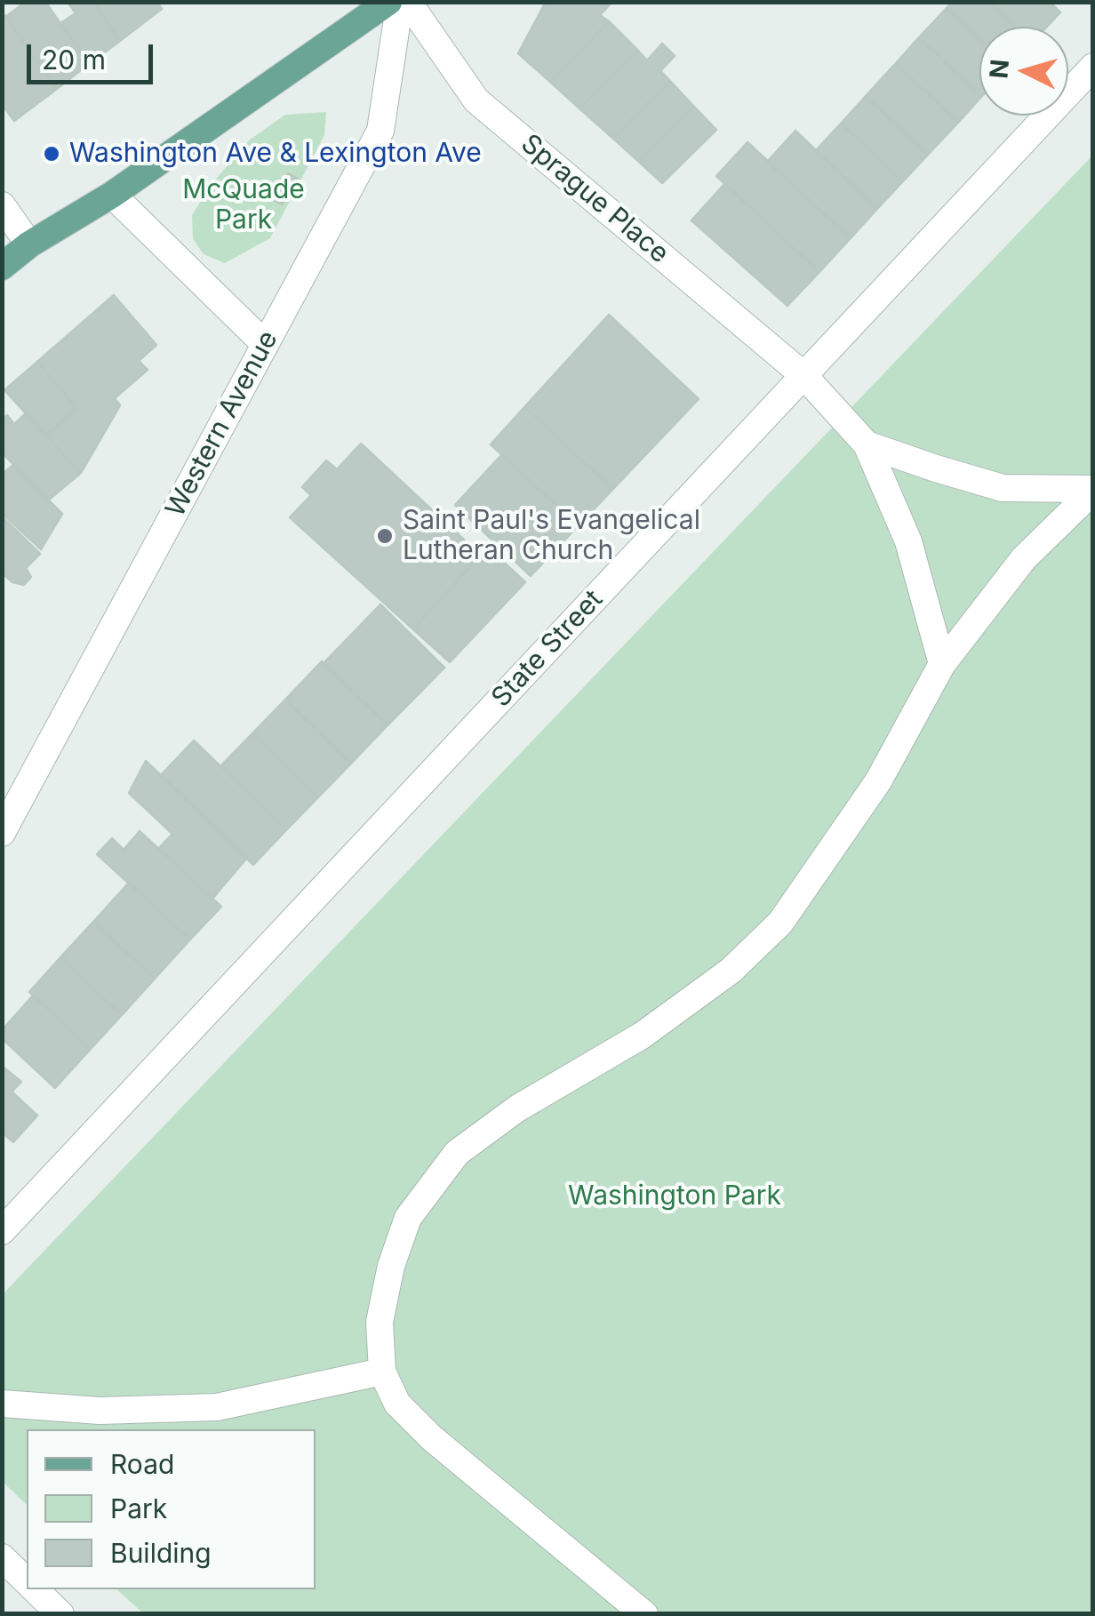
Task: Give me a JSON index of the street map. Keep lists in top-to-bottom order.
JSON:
{
  "streets": {
    "street": ["Sprague Place", "Western Avenue", "State Street"]
  },
  "crossings": [
    ["Sprague Place", "State Street"]
  ],
  "parks": ["McQuade Park", "Washington Park"],
  "places": ["Washington Ave & Lexington Ave", "Saint Paul's Evangelical Lutheran Church"],
  "legend": ["Road", "Park", "Building"],
  "scale_bar": "20 m",
  "north": "left"
}
